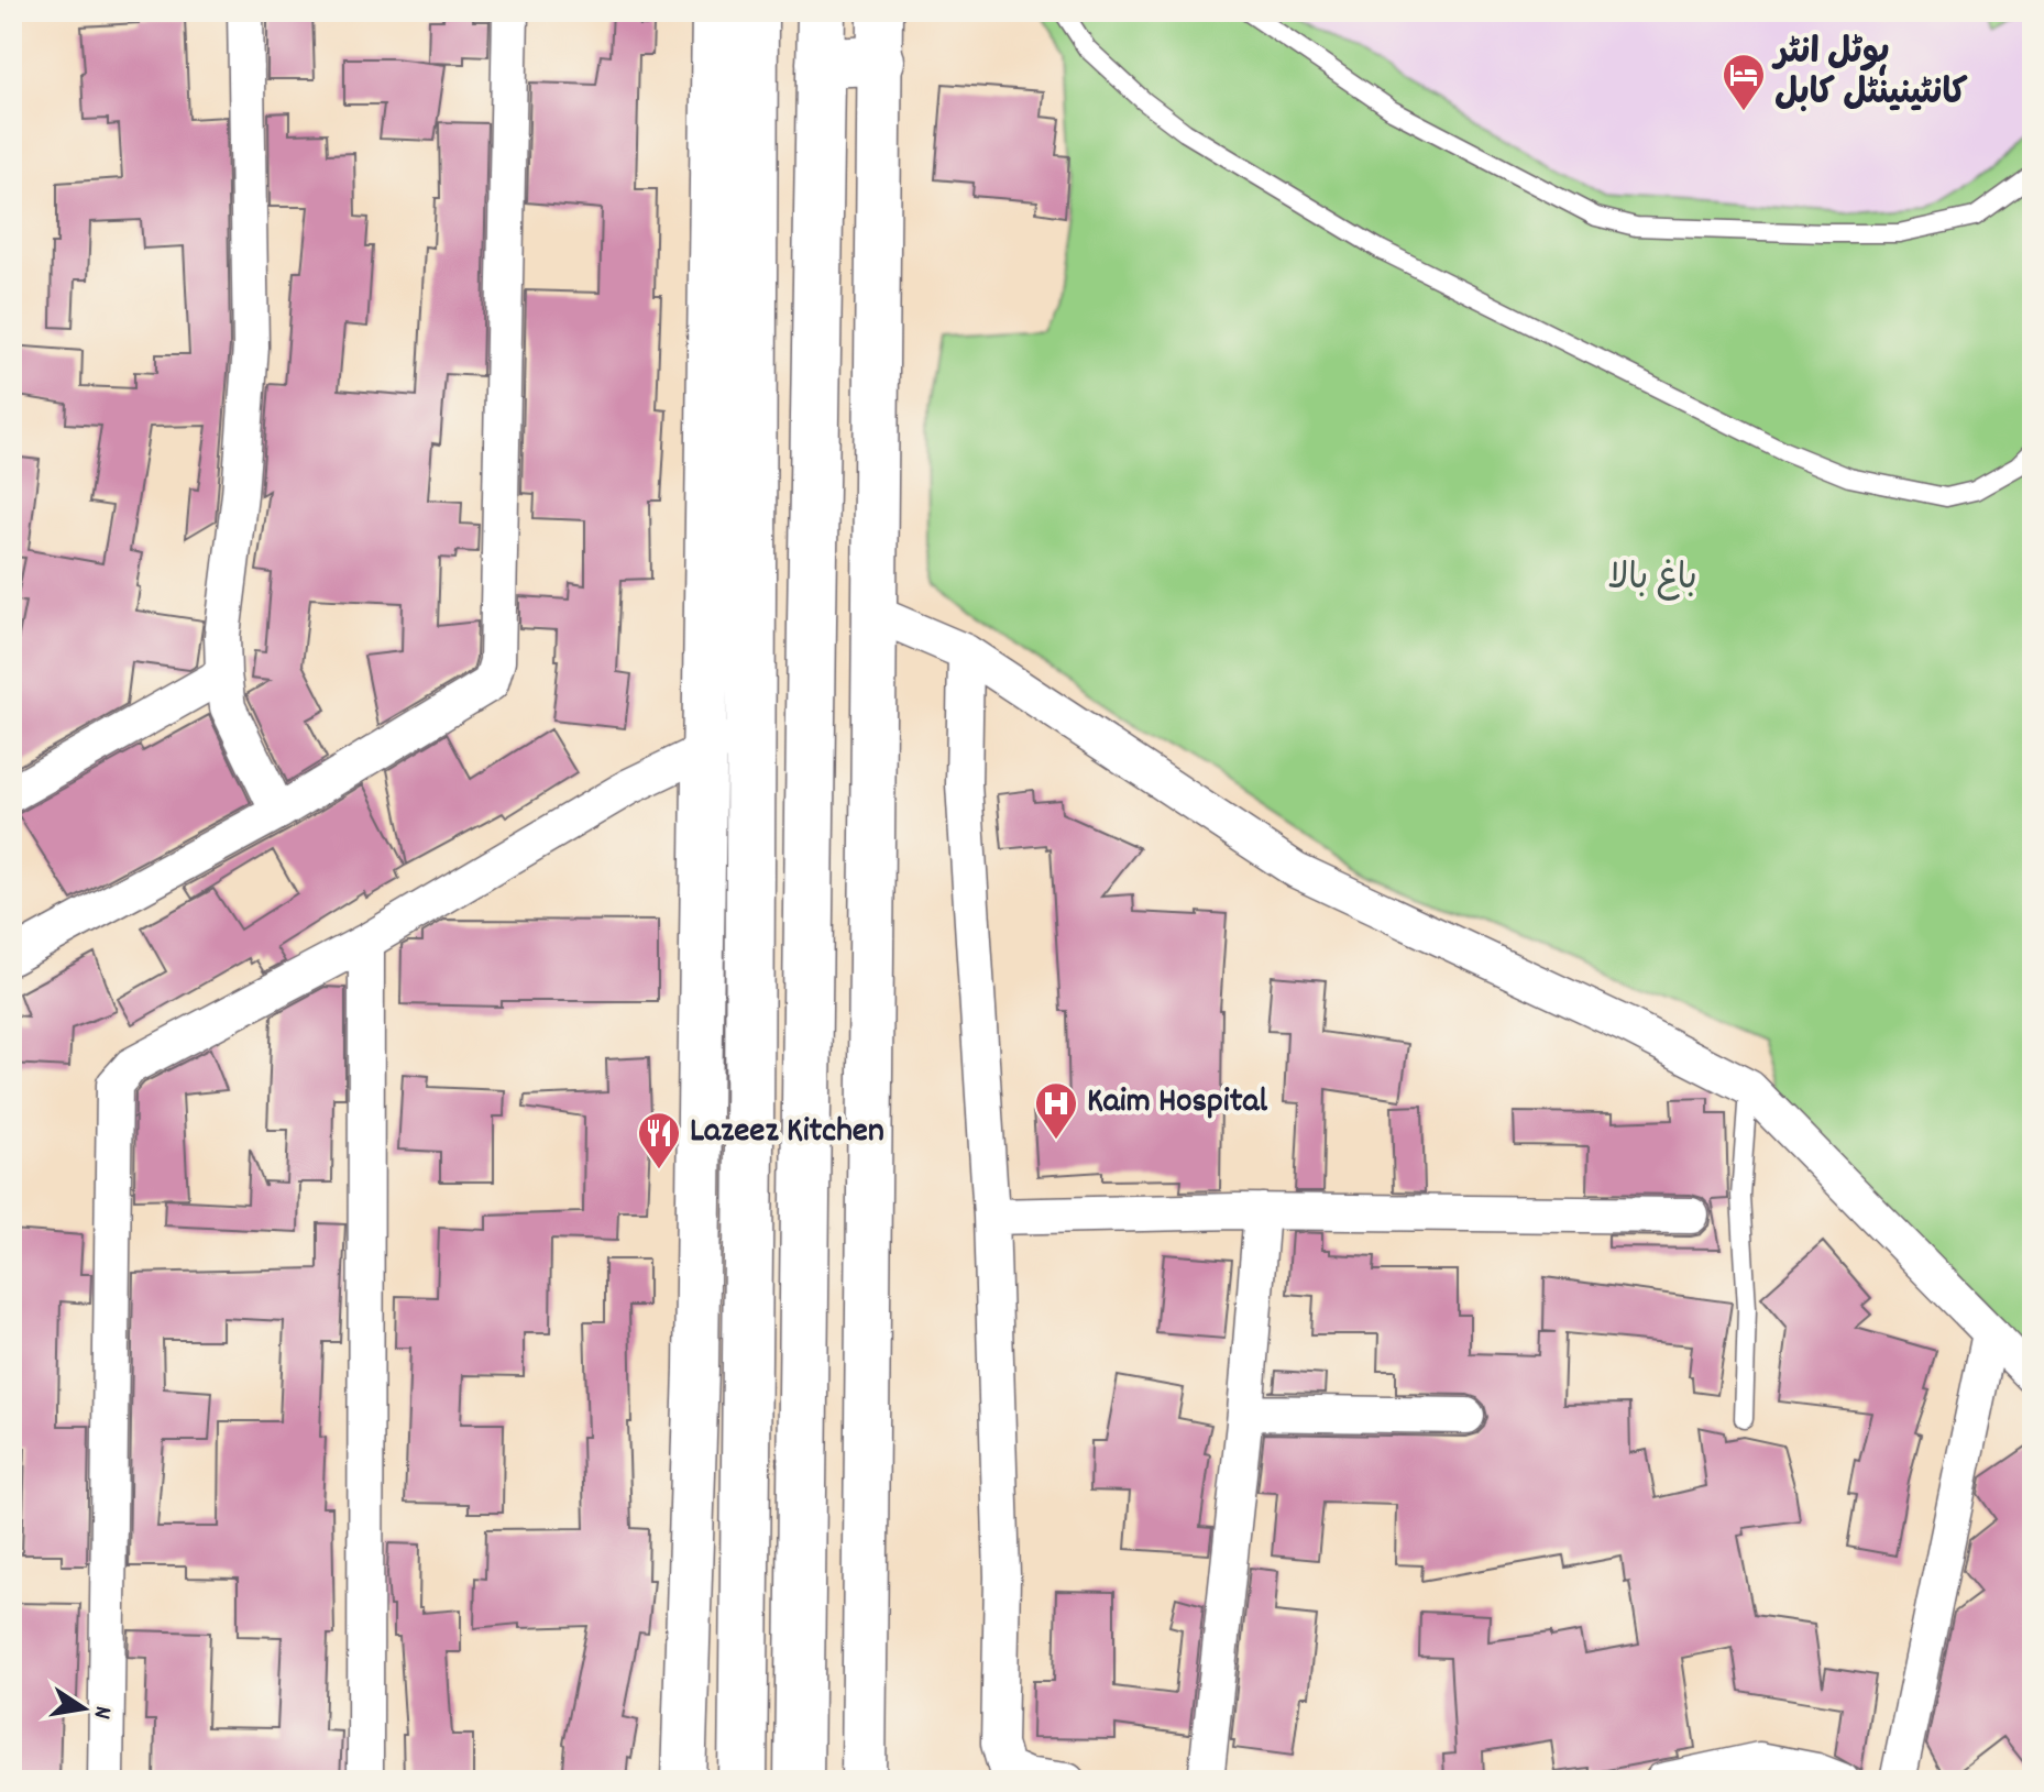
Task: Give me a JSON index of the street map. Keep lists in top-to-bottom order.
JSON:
{
  "parks": ["باغ بالا"],
  "places": {
    "hotel": ["ہوٹل انٹر کانٹینینٹل کابل"],
    "hospital": ["Kaim Hospital"],
    "restaurant": ["Lazeez Kitchen"]
  },
  "north": "right"
}
